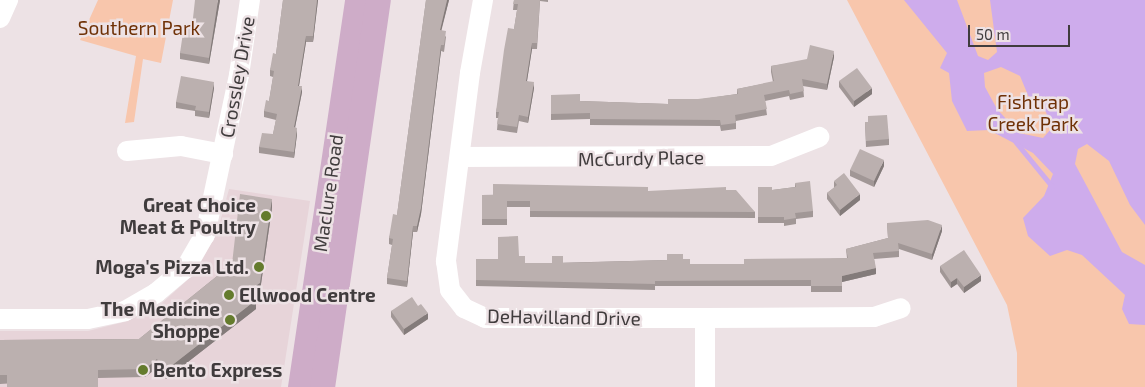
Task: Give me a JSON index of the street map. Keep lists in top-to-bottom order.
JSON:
{
  "streets": {
    "main road": ["Maclure Road"],
    "street": ["Crossley Drive", "McCurdy Place", "DeHavilland Drive"]
  },
  "crossings": [
    ["McCurdy Place", "DeHavilland Drive"]
  ],
  "parks": ["Southern Park", "Fishtrap Creek Park"],
  "places": [
    "Great Choice Meat & Poultry",
    "Moga's Pizza Ltd.",
    "Ellwood Centre",
    "The Medicine Shoppe",
    "Bento Express"
  ],
  "scale_bar": "50 m"
}
